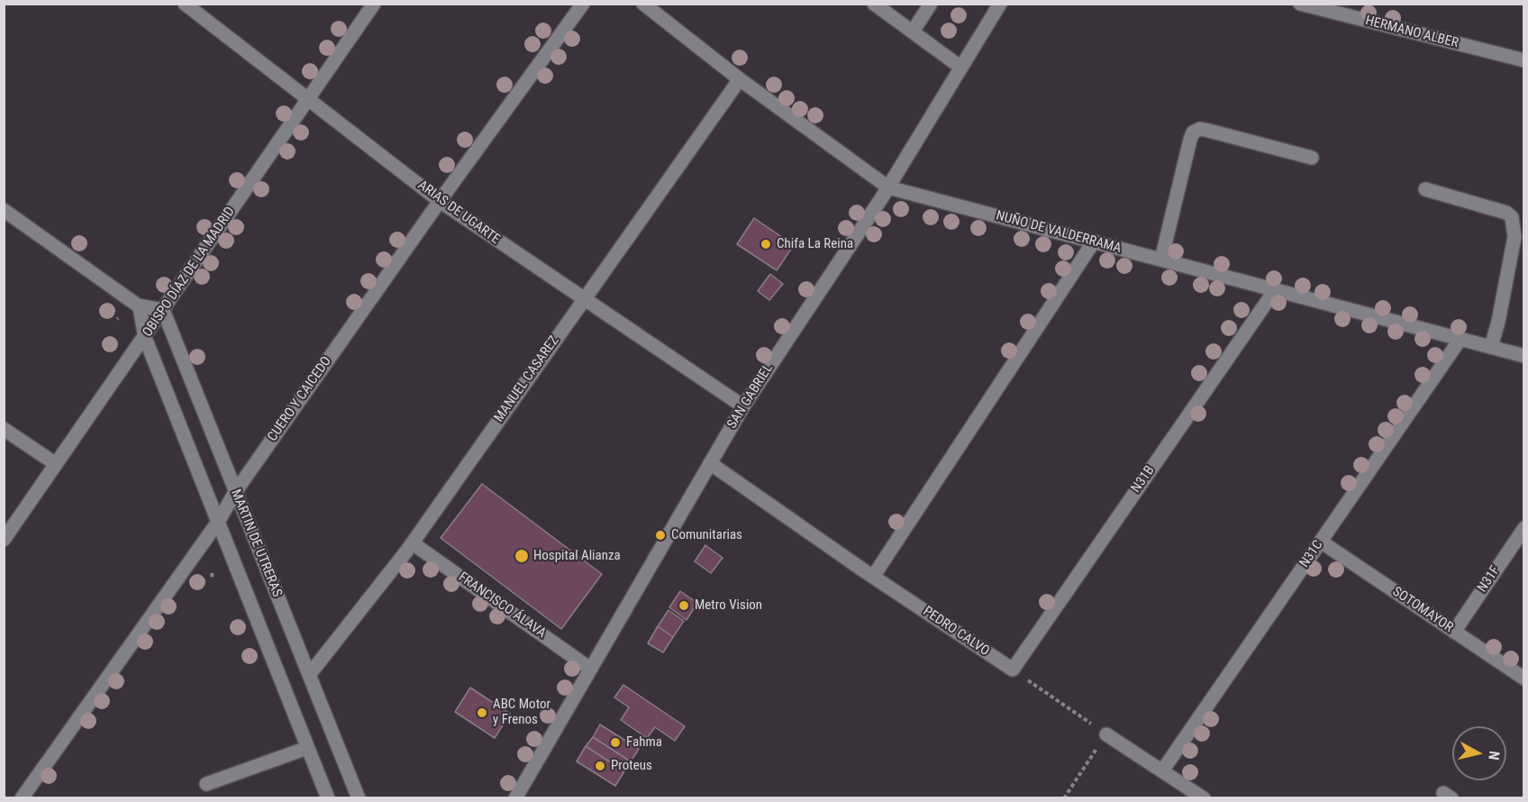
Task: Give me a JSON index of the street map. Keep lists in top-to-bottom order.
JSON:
{
  "streets": {
    "street": [
      "HERMANO ALBER",
      "ARIAS DE UGARTE",
      "NUÑO DE VALDERRAMA",
      "OBISPO DÍAZ DE LA MADRID",
      "MANUEL CASAREZ",
      "SAN GABRIEL",
      "CUERO Y CAICEDO",
      "N31B",
      "MARTIN DE UTRERAS",
      "N31C",
      "N31F",
      "FRANCISCO ÁLAVA",
      "SOTOMAYOR",
      "PEDRO CALVO"
    ]
  },
  "crossings": [
    ["ARIAS DE UGARTE", "OBISPO DÍAZ DE LA MADRID"],
    ["ARIAS DE UGARTE", "MANUEL CASAREZ"],
    ["ARIAS DE UGARTE", "SAN GABRIEL"],
    ["ARIAS DE UGARTE", "CUERO Y CAICEDO"],
    ["NUÑO DE VALDERRAMA", "MANUEL CASAREZ"],
    ["NUÑO DE VALDERRAMA", "SAN GABRIEL"],
    ["NUÑO DE VALDERRAMA", "N31B"],
    ["NUÑO DE VALDERRAMA", "N31C"],
    ["OBISPO DÍAZ DE LA MADRID", "MARTIN DE UTRERAS"],
    ["MANUEL CASAREZ", "MARTIN DE UTRERAS"],
    ["MANUEL CASAREZ", "FRANCISCO ÁLAVA"],
    ["SAN GABRIEL", "FRANCISCO ÁLAVA"],
    ["SAN GABRIEL", "PEDRO CALVO"],
    ["CUERO Y CAICEDO", "MARTIN DE UTRERAS"],
    ["N31B", "PEDRO CALVO"],
    ["N31C", "SOTOMAYOR"],
    ["N31F", "SOTOMAYOR"]
  ],
  "places": [
    "Chifa La Reina",
    "Comunitarias",
    "Hospital Alianza",
    "Metro Vision",
    "ABC Motor y Frenos",
    "Fahma",
    "Proteus"
  ],
  "north": "right"
}
